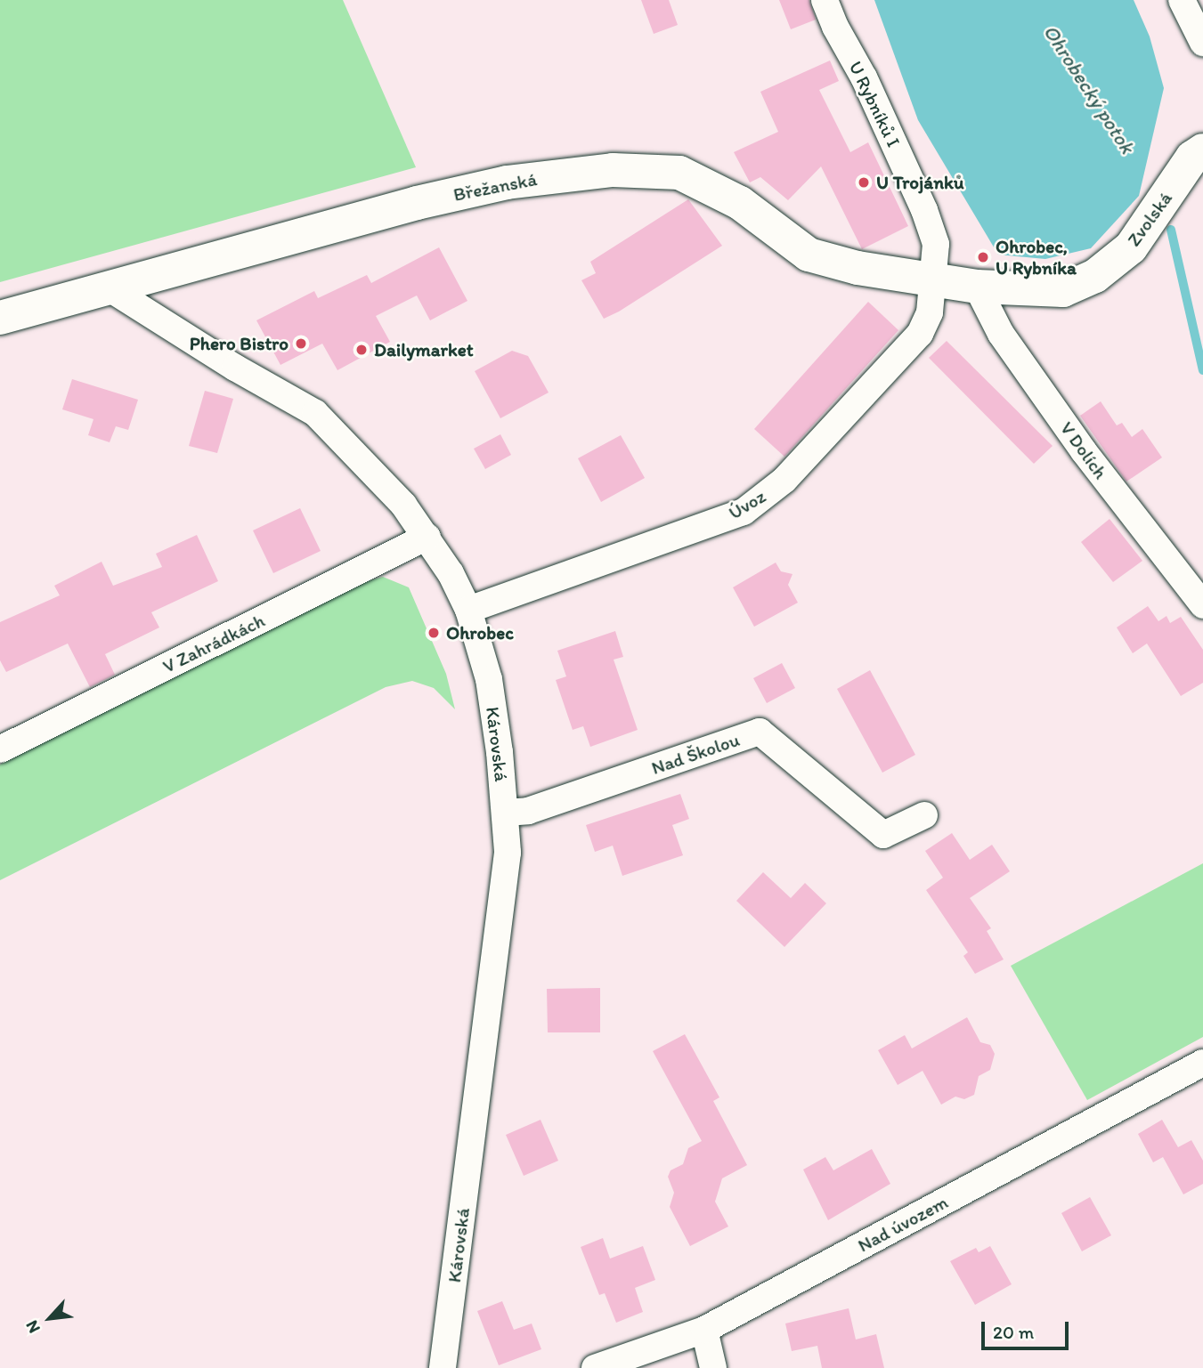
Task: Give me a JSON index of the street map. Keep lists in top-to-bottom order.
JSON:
{
  "streets": {
    "street": [
      "U Rybníků I",
      "Břežanská",
      "Zvolská",
      "V Dolích",
      "Úvoz",
      "V Zahrádkách",
      "Károvská",
      "Nad Školou",
      "Nad úvozem"
    ]
  },
  "crossings": [
    ["U Rybníků I", "Břežanská"],
    ["U Rybníků I", "Úvoz"],
    ["Břežanská", "Zvolská"],
    ["Břežanská", "V Dolích"],
    ["Břežanská", "Úvoz"],
    ["Břežanská", "Károvská"],
    ["Zvolská", "V Dolích"],
    ["Úvoz", "Károvská"],
    ["V Zahrádkách", "Károvská"],
    ["Károvská", "Nad Školou"]
  ],
  "water": ["Ohrobecký potok"],
  "places": [
    "U Trojánků",
    "Ohrobec, U Rybníka",
    "Phero Bistro",
    "Dailymarket",
    "Ohrobec"
  ],
  "scale_bar": "20 m",
  "north": "bottom left"
}
